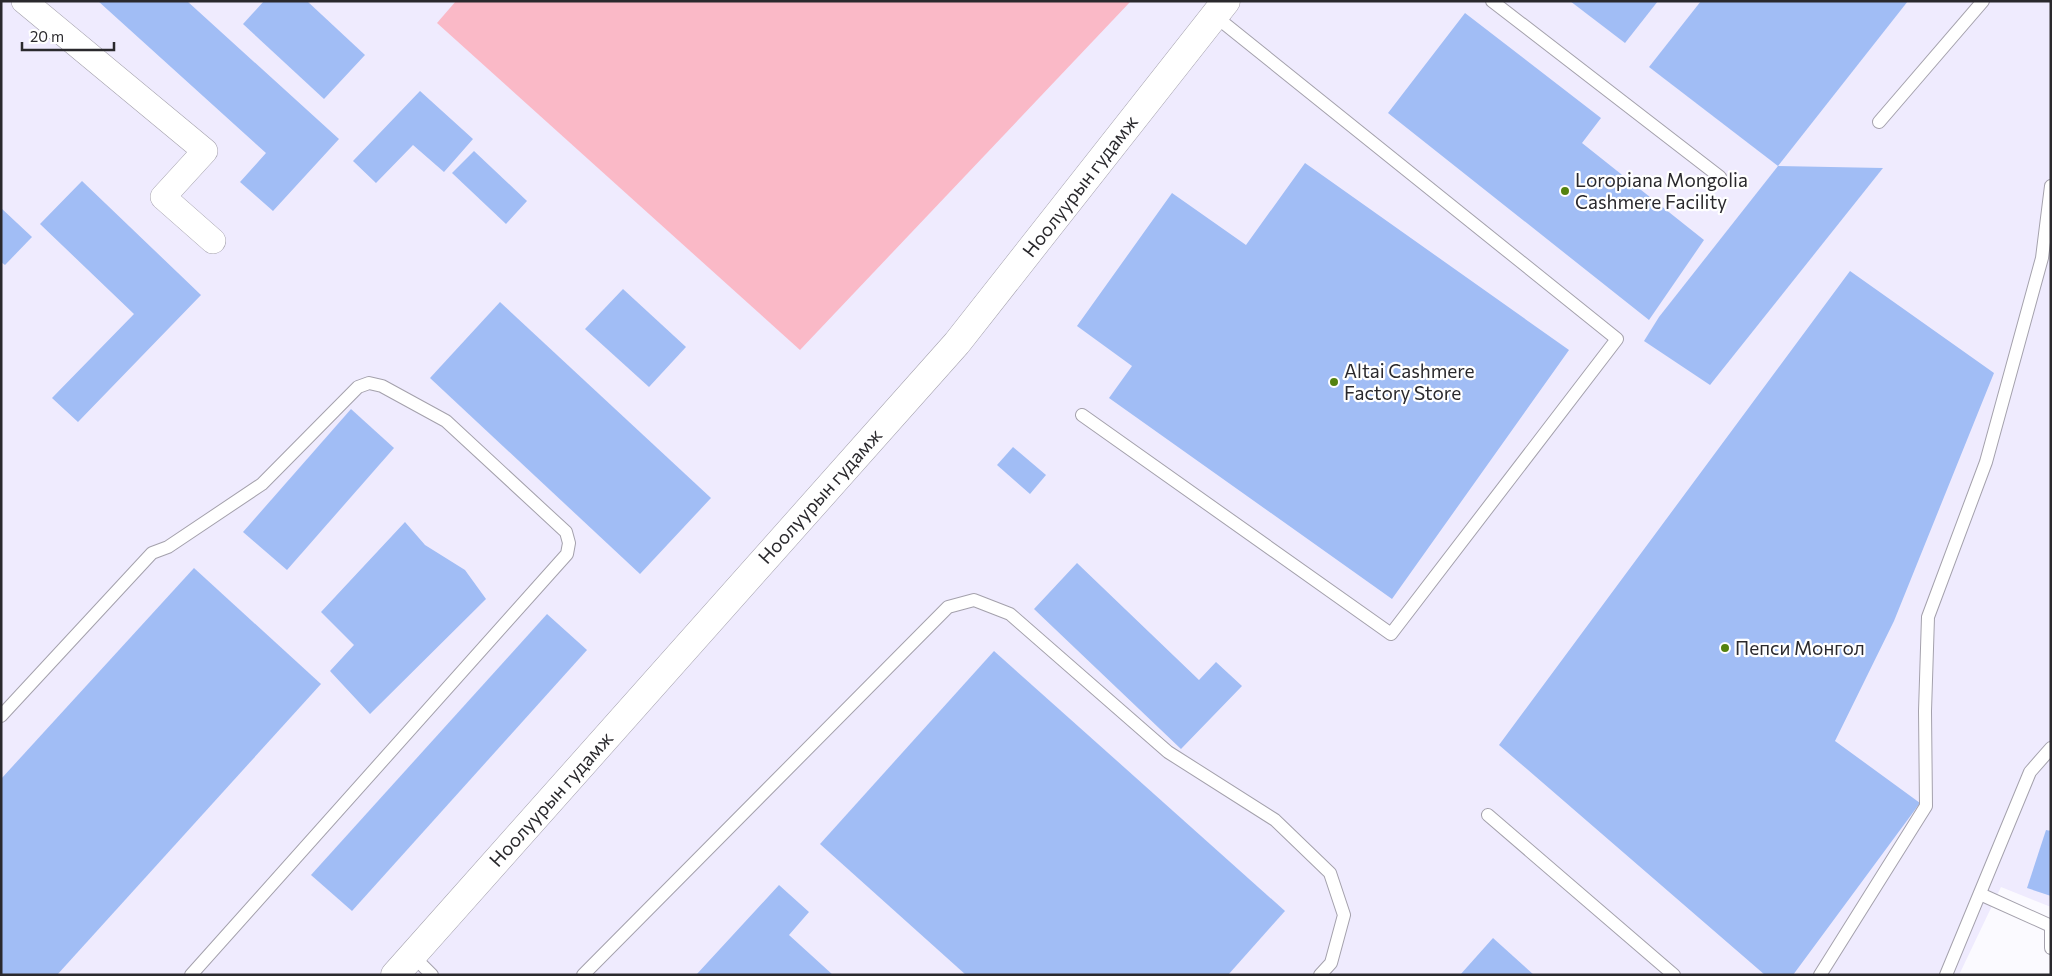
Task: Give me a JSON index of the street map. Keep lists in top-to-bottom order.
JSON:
{
  "streets": {
    "street": ["Ноолуурын гудамж"]
  },
  "places": ["Loropiana Mongolia Cashmere Facility", "Altai Cashmere Factory Store", "Пепси Монгол"],
  "scale_bar": "20 m"
}
